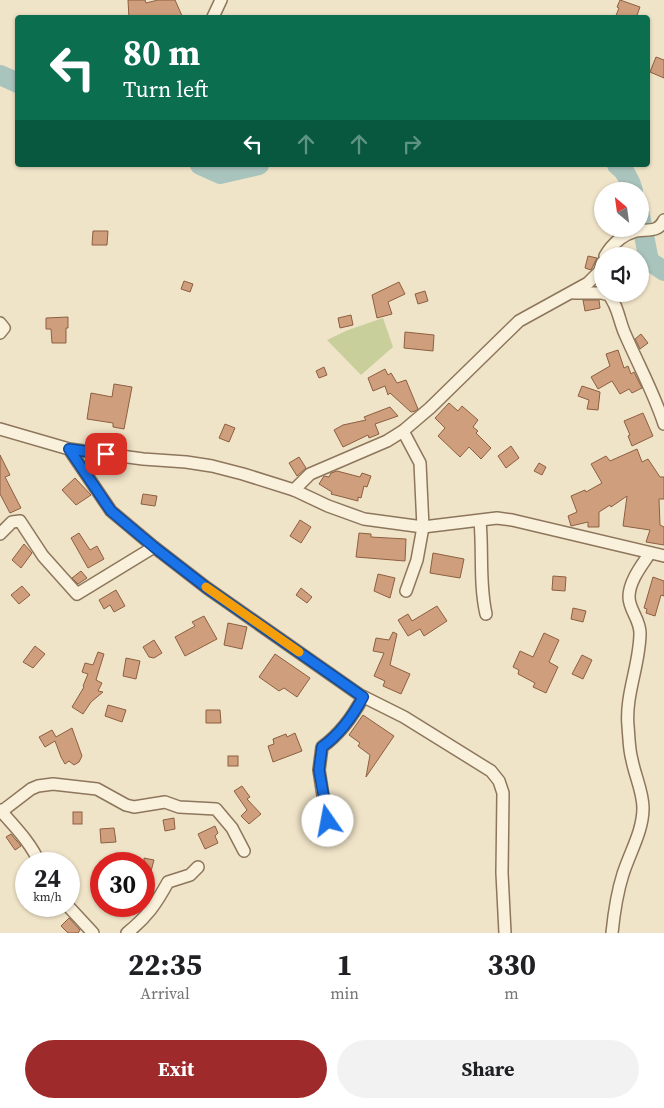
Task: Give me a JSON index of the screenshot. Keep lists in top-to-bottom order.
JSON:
{
  "north": "top left",
  "page": {
    "turn": ["80 m", "Turn left"],
    "speed": "24 km/h",
    "limit": "30",
    "eta": [
      "22:35",
      "Arrival",
      "1",
      "min",
      "330",
      "m"
    ],
    "buttons": ["Exit", "Share"]
  }
}
